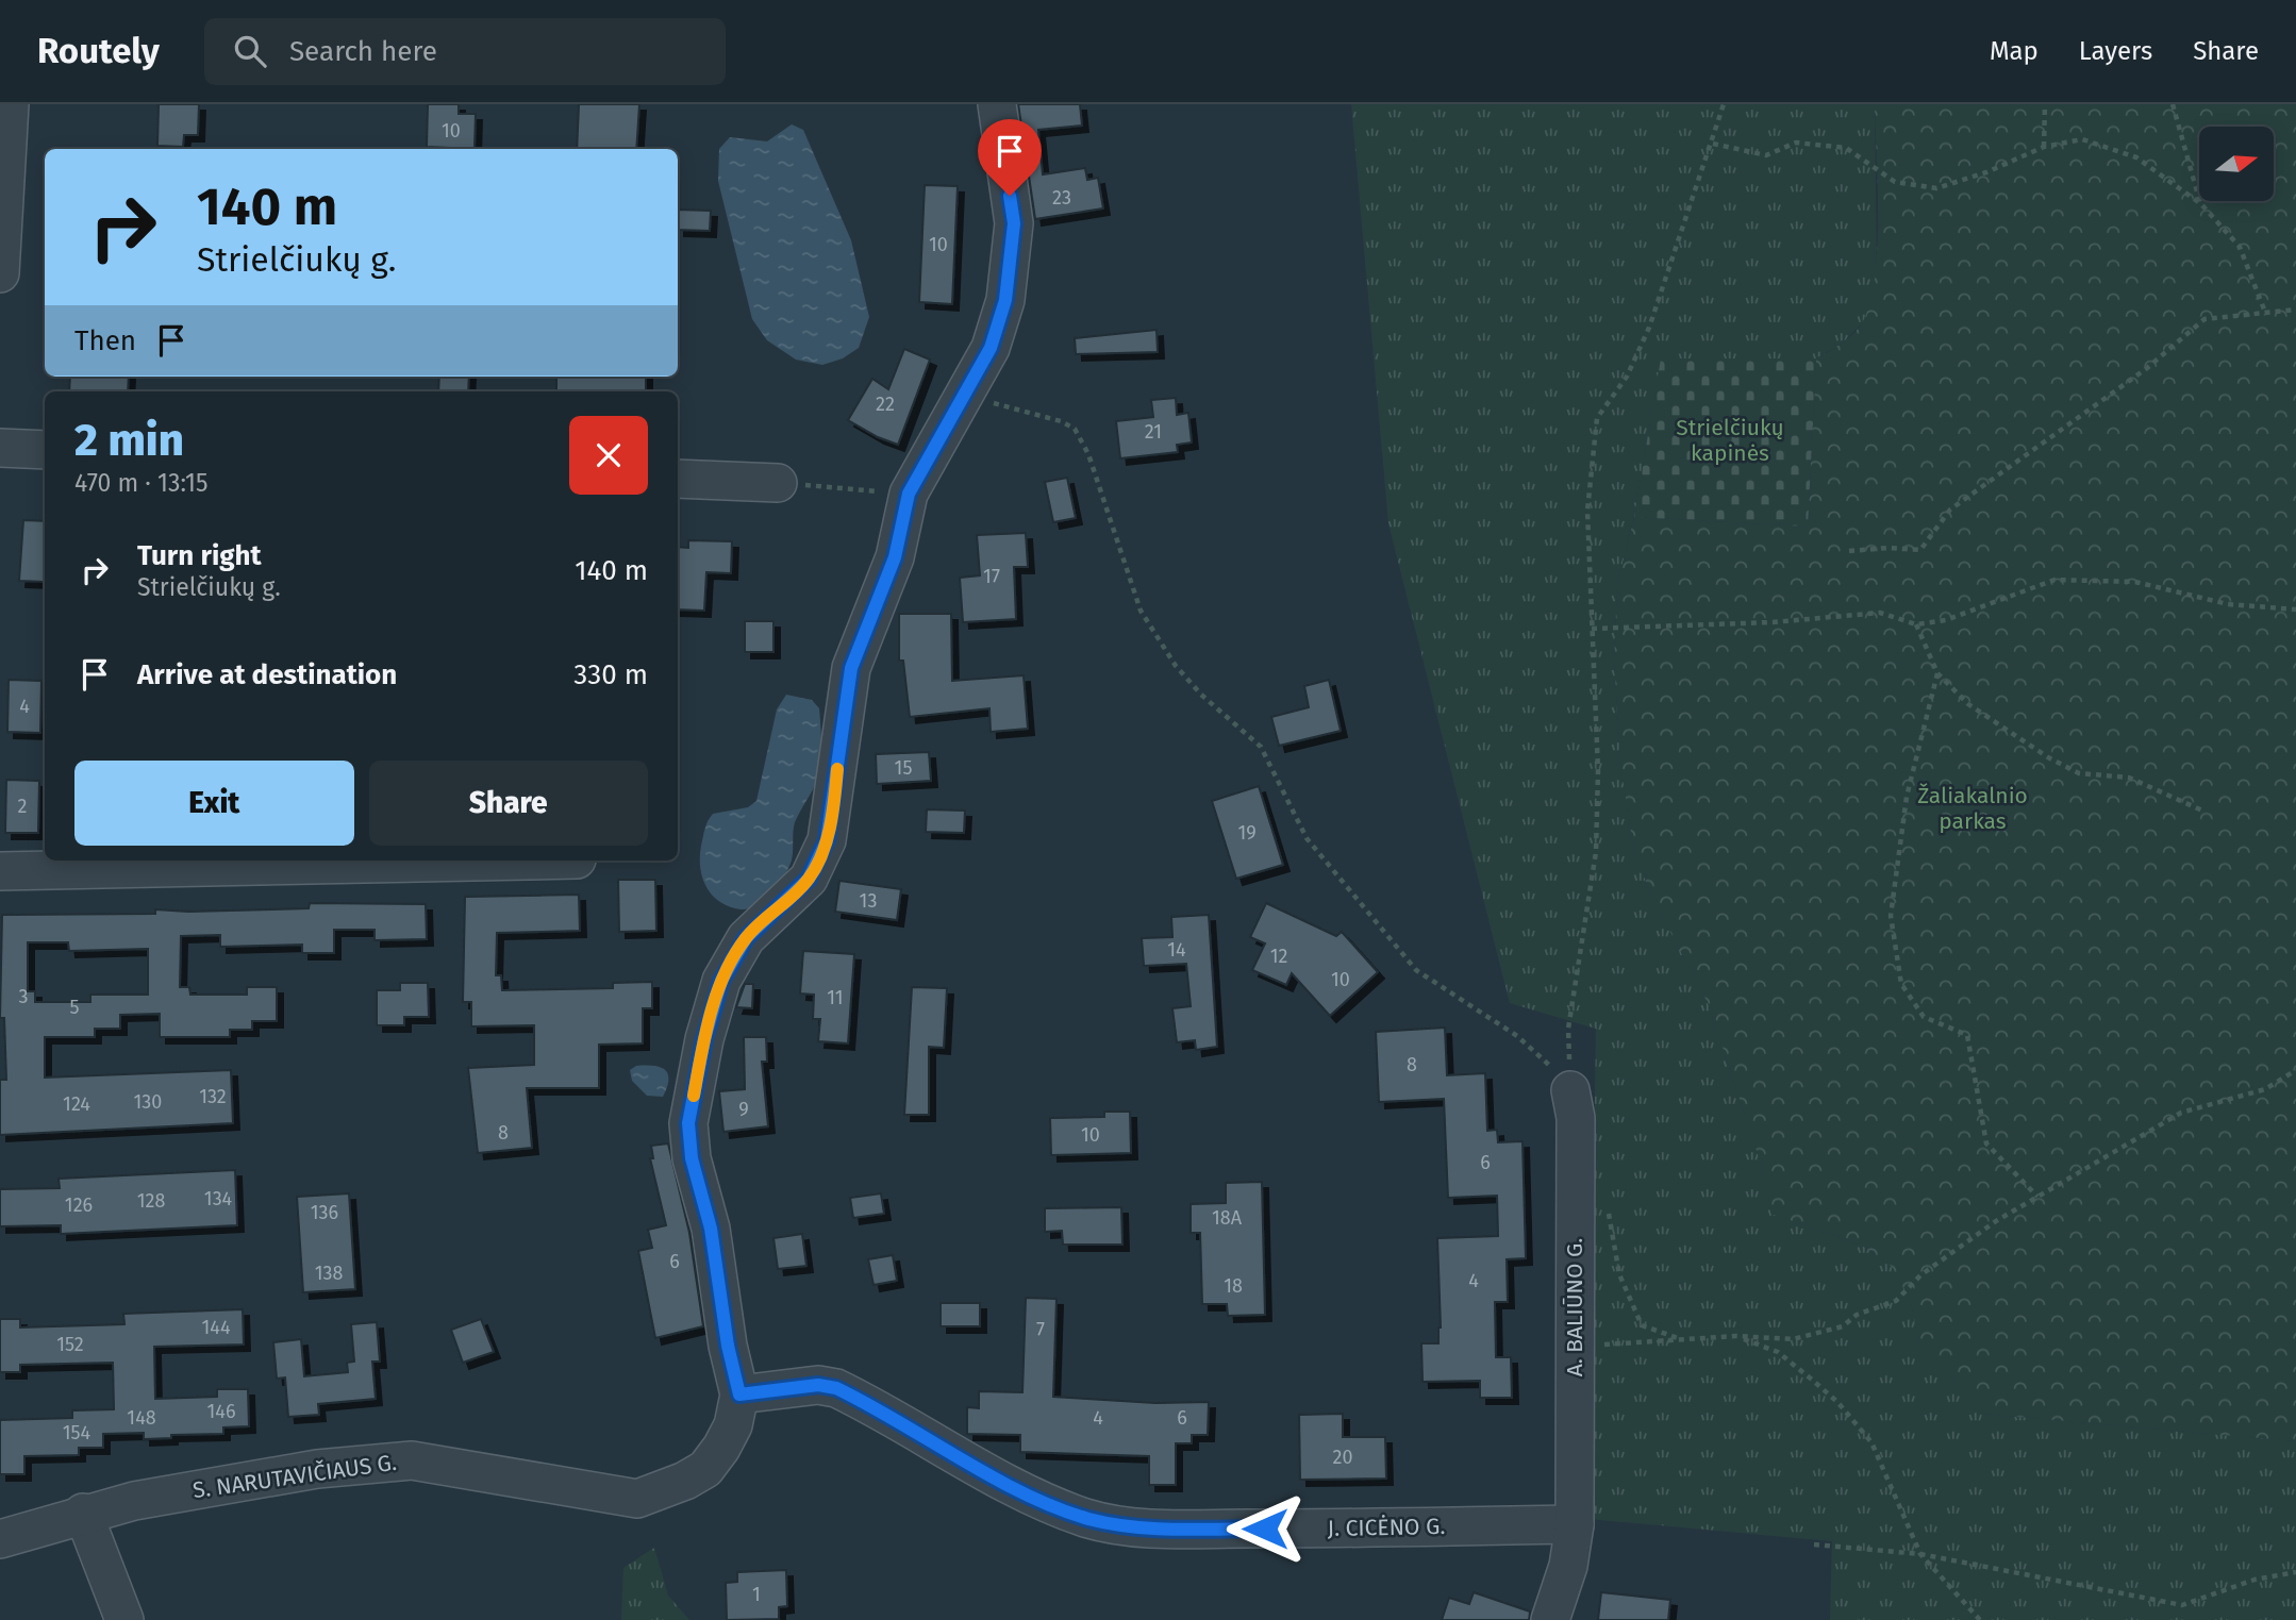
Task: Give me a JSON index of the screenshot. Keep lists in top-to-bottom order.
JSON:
{
  "streets": {
    "street": ["A. BALIŪNO G.", "S. NARUTAVIČIAUS G.", "J. CICĖNO G."]
  },
  "crossings": [
    ["A. BALIŪNO G.", "J. CICĖNO G."],
    ["S. NARUTAVIČIAUS G.", "J. CICĖNO G."]
  ],
  "parks": ["Strielčiukų kapinės", "Žaliakalnio parkas"],
  "house_numbers": [
    "10",
    "23",
    "10",
    "22",
    "21",
    "17",
    "4",
    "15",
    "2",
    "19",
    "13",
    "14",
    "12",
    "10",
    "3",
    "11",
    "5",
    "8",
    "132",
    "130",
    "124",
    "9",
    "8",
    "10",
    "6",
    "134",
    "128",
    "126",
    "136",
    "18A",
    "6",
    "138",
    "4",
    "18",
    "144",
    "7",
    "152",
    "146",
    "148",
    "4",
    "6",
    "154",
    "20",
    "1"
  ],
  "north": "right",
  "page": {
    "header": "Routely",
    "search": "Search here",
    "nav": ["Map", "Layers", "Share"],
    "turn": ["140 m", "Strielčiukų g."],
    "then": "Then",
    "heading": ["2 min", "470 m · 13:15"],
    "list": [
      {
        "name": "Turn right",
        "note": "Strielčiukų g.",
        "value": "140 m"
      },
      {
        "name": "Arrive at destination",
        "value": "330 m"
      }
    ],
    "buttons": ["Exit", "Share"]
  }
}
